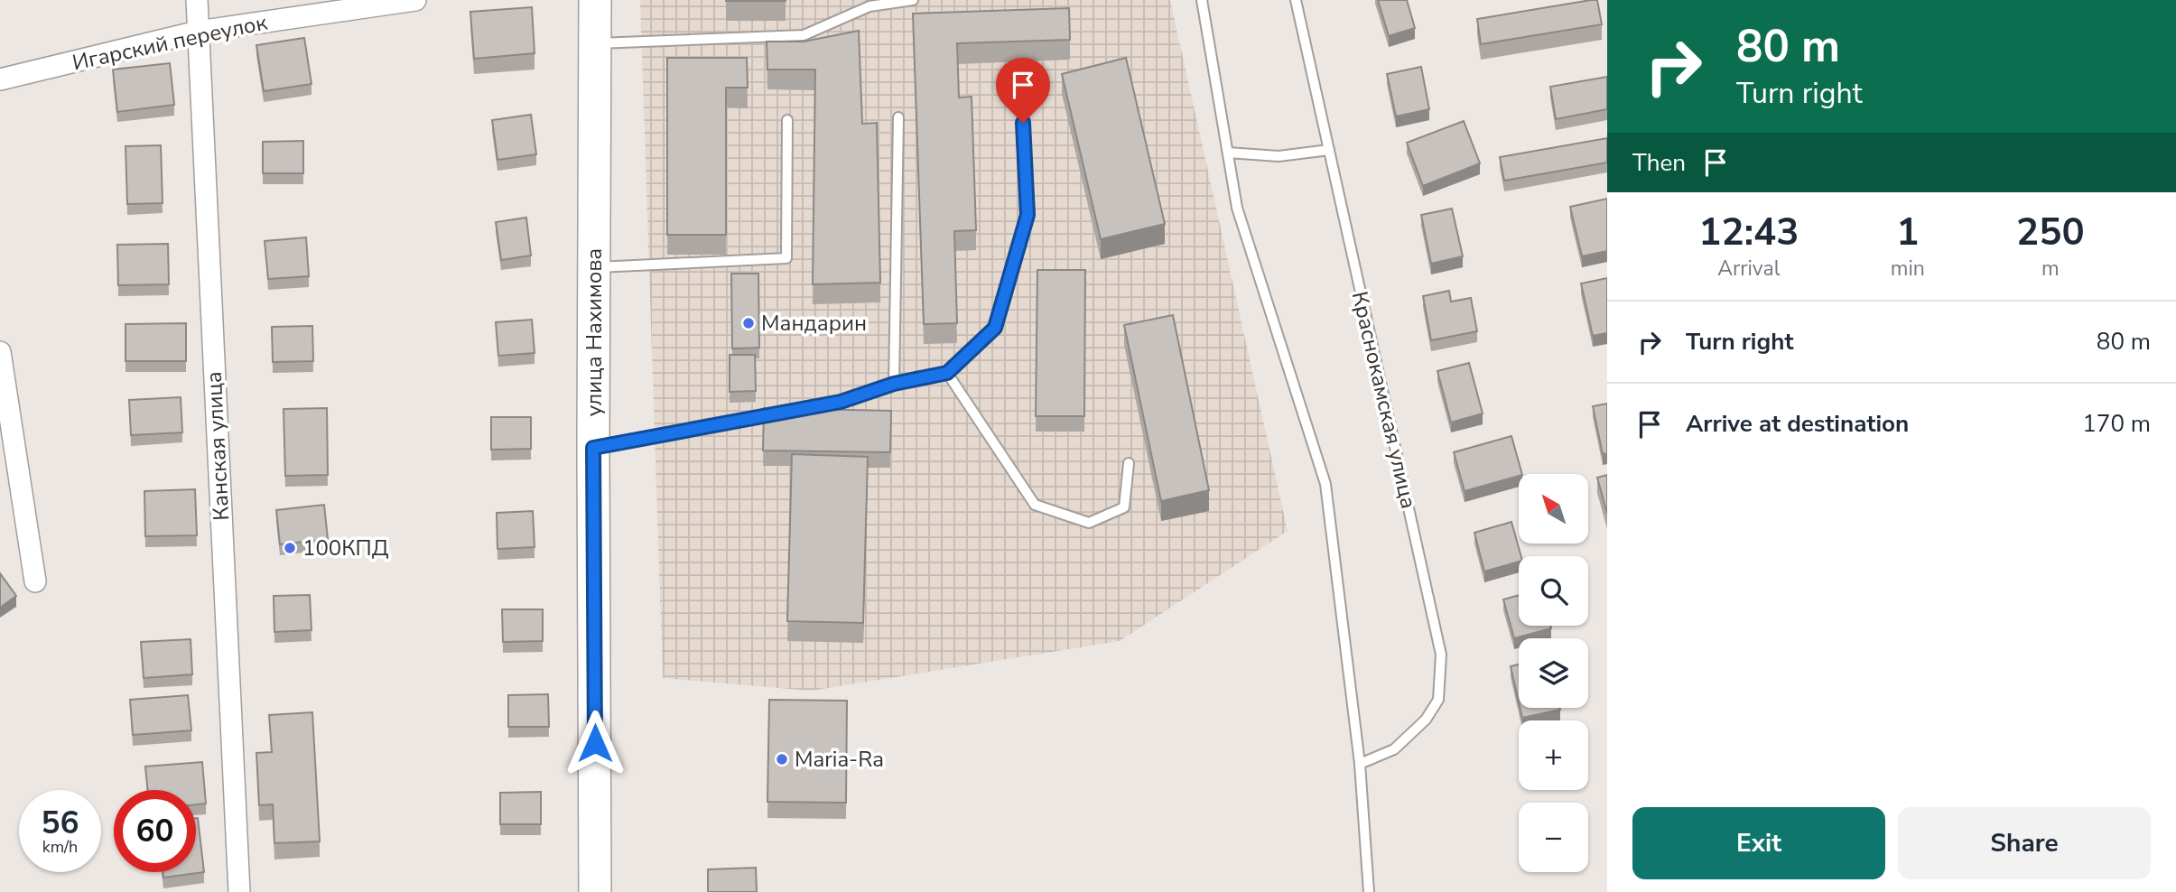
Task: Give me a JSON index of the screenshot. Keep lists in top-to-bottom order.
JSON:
{
  "streets": {
    "main road": ["улица Нахимова"],
    "street": ["Игарский переулок", "Канская улица"],
    "lane": ["Краснокамская улица"]
  },
  "crossings": [
    ["Игарский переулок", "Канская улица"]
  ],
  "places": ["Мандарин", "100КПД", "Maria-Ra"],
  "north": "top left",
  "page": {
    "turn": ["80 m", "Turn right"],
    "then": "Then",
    "eta": [
      "12:43",
      "Arrival",
      "1",
      "min",
      "250",
      "m"
    ],
    "list": [
      {
        "name": "Turn right",
        "value": "80 m"
      },
      {
        "name": "Arrive at destination",
        "value": "170 m"
      }
    ],
    "map_buttons": ["+", "−"],
    "speed": "56 km/h",
    "limit": "60",
    "buttons": ["Exit", "Share"]
  }
}
